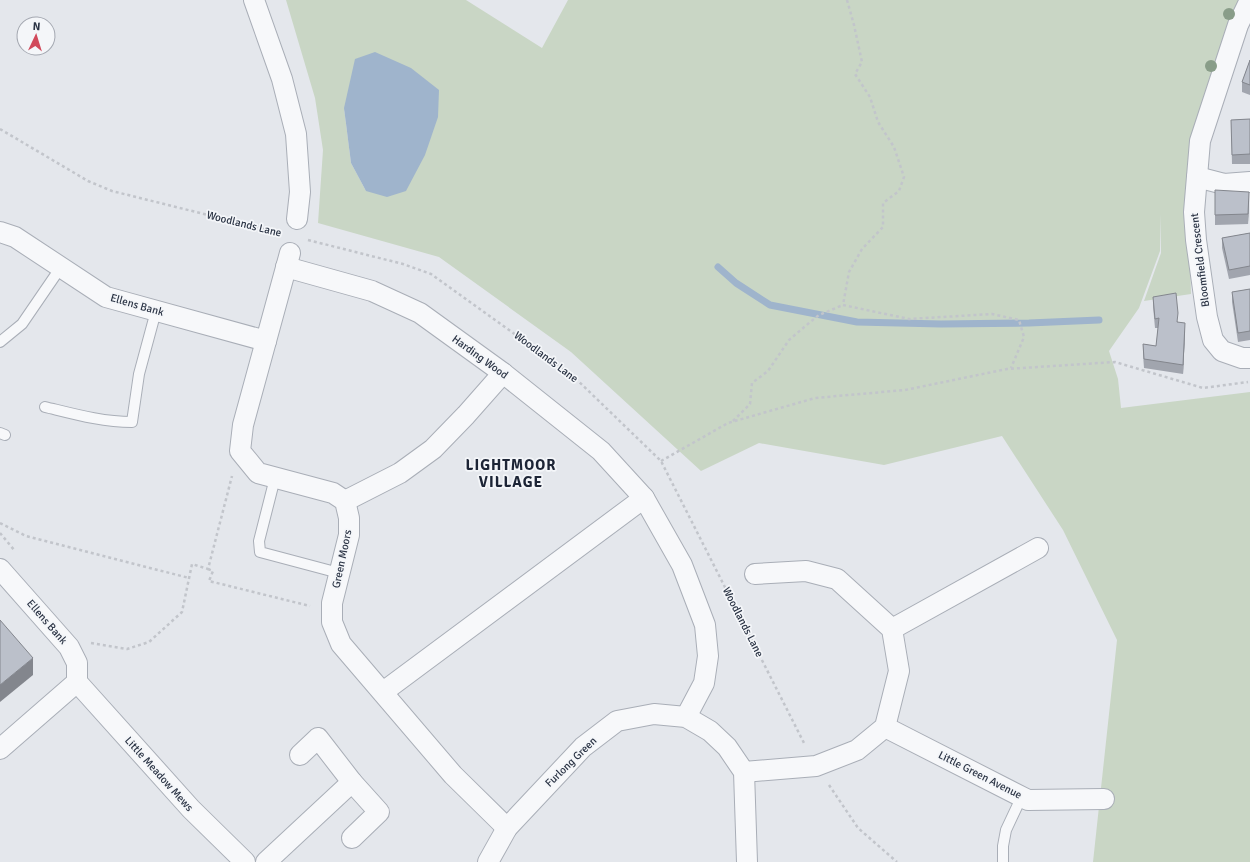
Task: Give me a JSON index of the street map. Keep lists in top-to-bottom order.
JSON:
{
  "streets": {
    "street": [
      "Bloomfield Crescent",
      "Ellens Bank",
      "Harding Wood",
      "Green Moors",
      "Furlong Green",
      "Little Meadow Mews",
      "Little Green Avenue"
    ],
    "path": ["Woodlands Lane"]
  },
  "crossings": [
    ["Woodlands Lane", "Harding Wood"],
    ["Ellens Bank", "Little Meadow Mews"],
    ["Harding Wood", "Furlong Green"],
    ["Green Moors", "Furlong Green"]
  ],
  "districts": ["LIGHTMOOR VILLAGE"],
  "north": "top"
}
